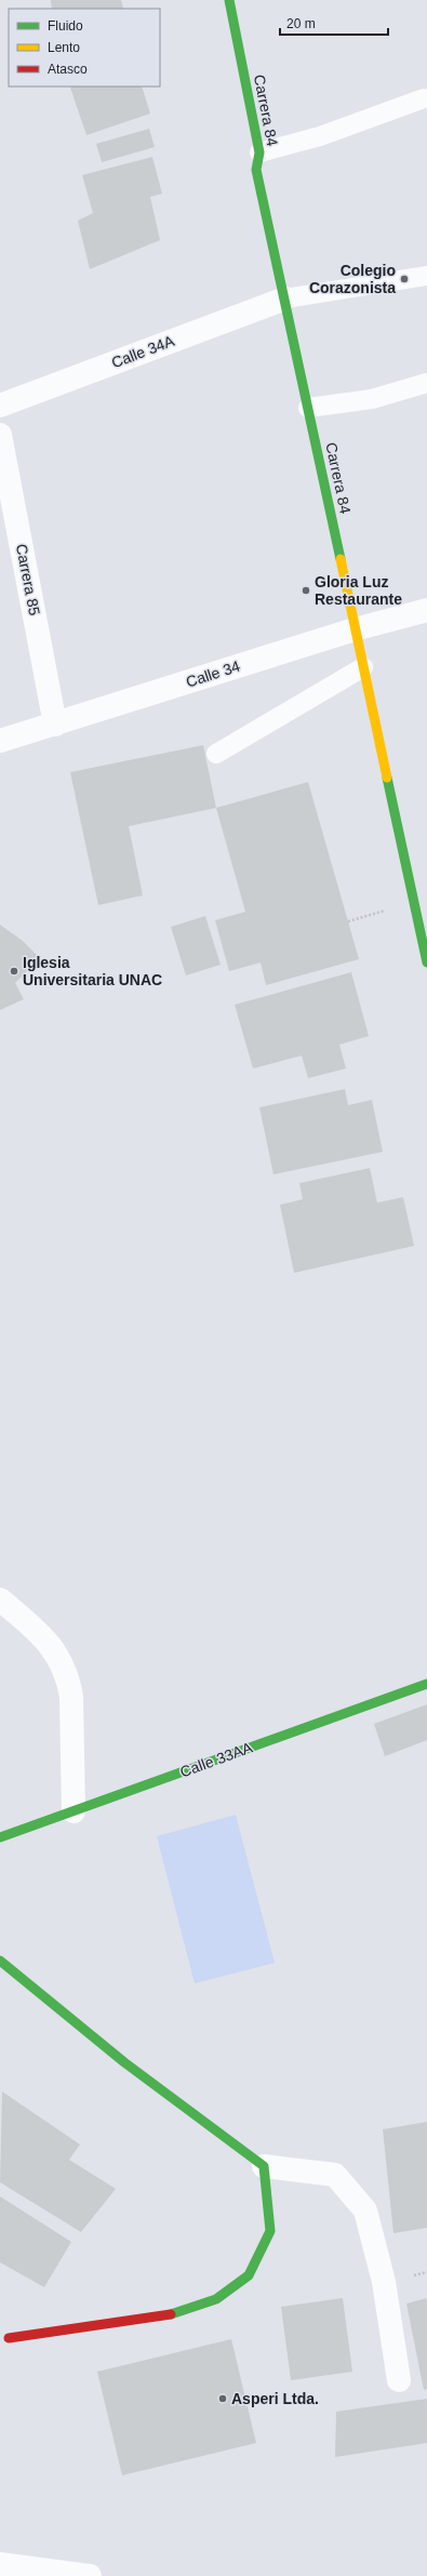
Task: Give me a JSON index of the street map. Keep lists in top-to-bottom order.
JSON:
{
  "streets": {
    "street": [
      "Carrera 84",
      "Calle 34A",
      "Carrera 85",
      "Calle 34",
      "Calle 33AA"
    ]
  },
  "crossings": [
    ["Carrera 84", "Calle 34A"],
    ["Carrera 84", "Calle 34"],
    ["Carrera 85", "Calle 34"]
  ],
  "places": [
    "Colegio Corazonista",
    "Gloria Luz Restaurante",
    "Iglesia Universitaria UNAC",
    "Asperi Ltda."
  ],
  "legend": ["Fluido", "Lento", "Atasco"],
  "scale_bar": "20 m"
}
